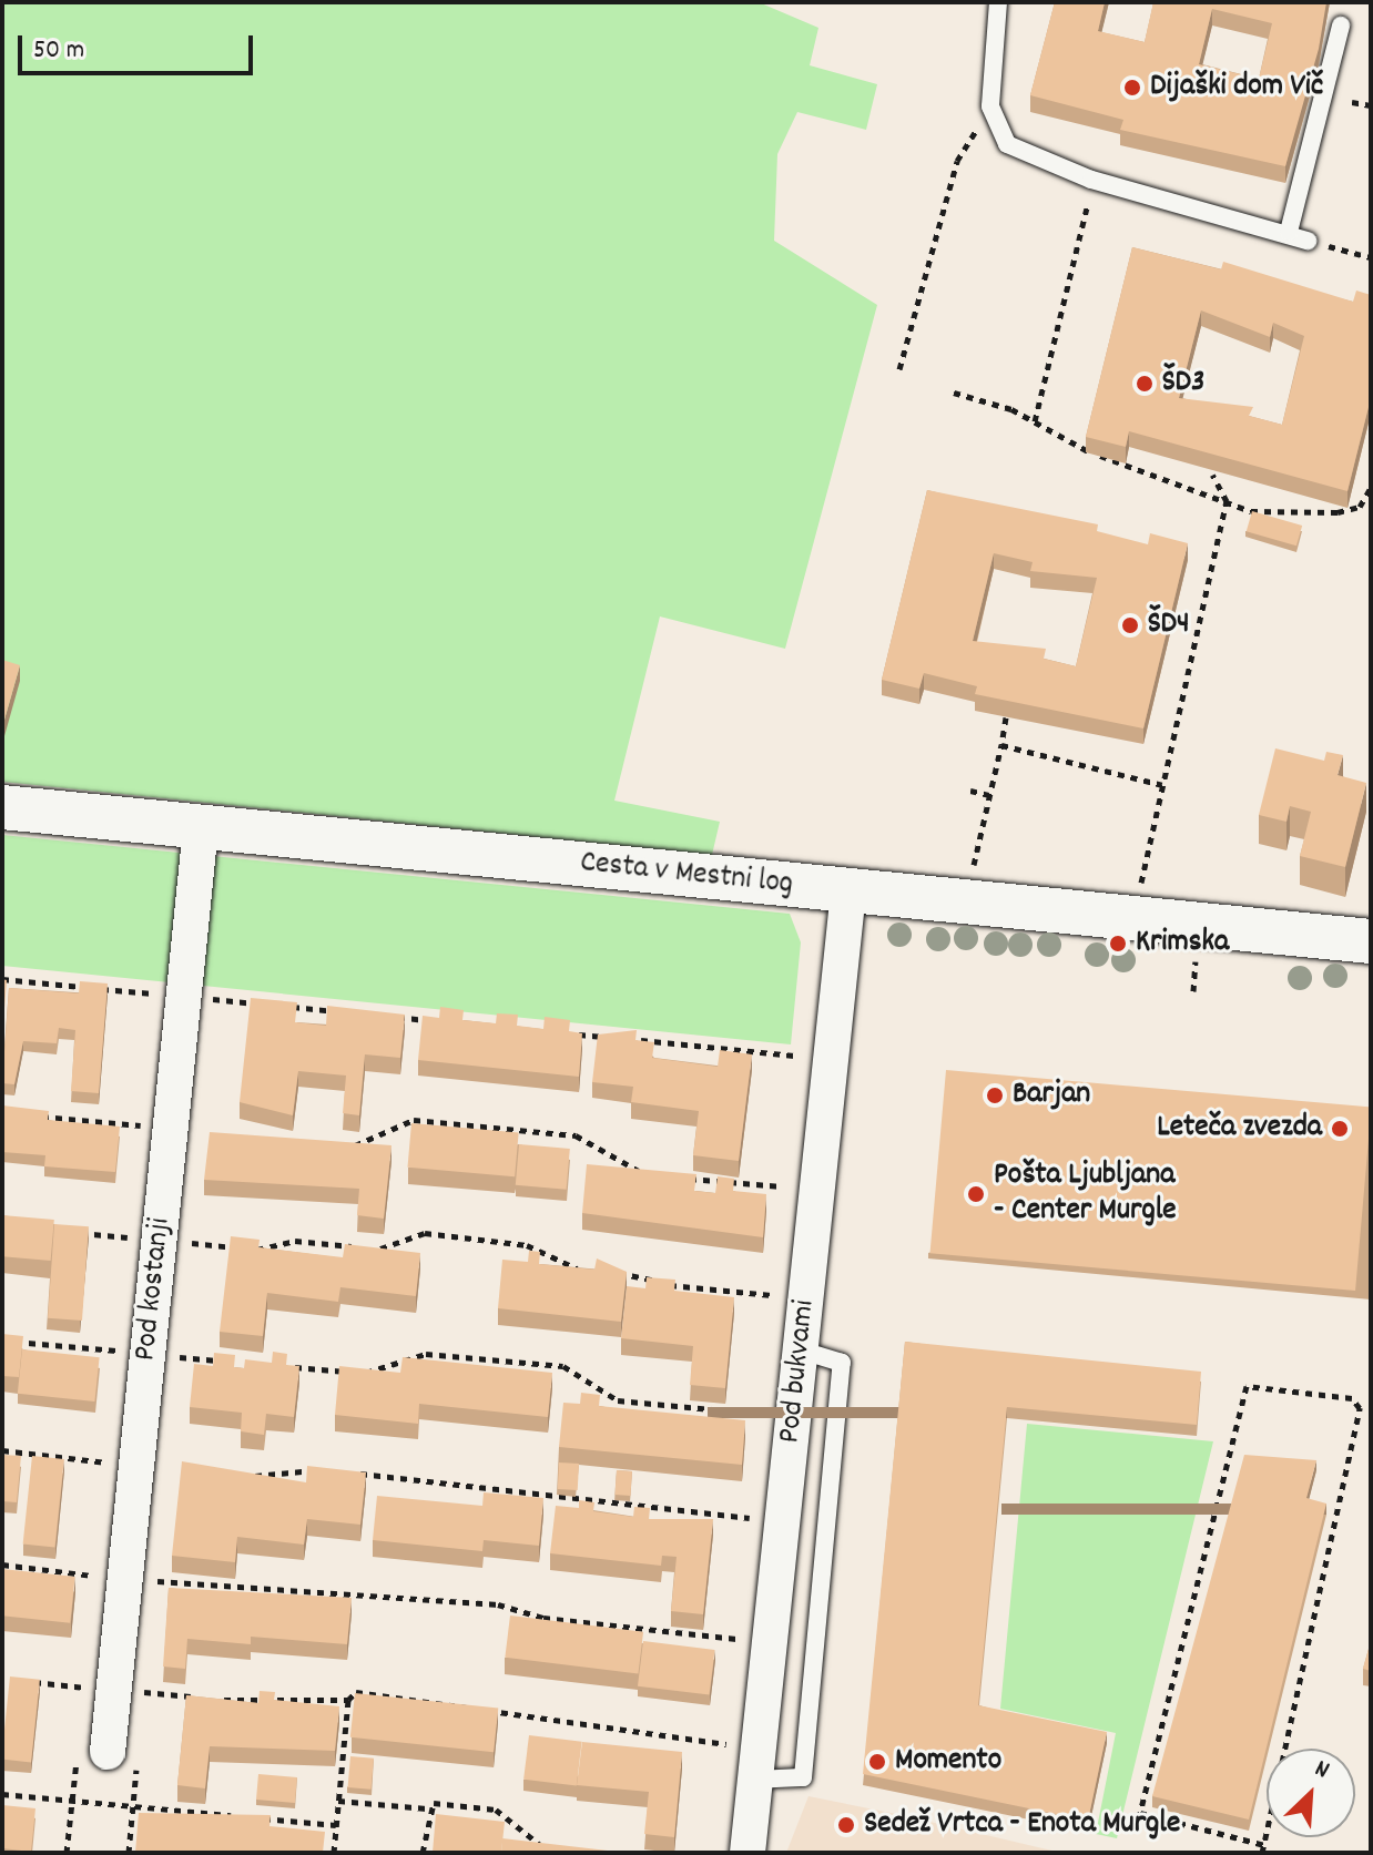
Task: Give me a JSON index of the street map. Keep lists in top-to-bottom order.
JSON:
{
  "streets": {
    "street": ["Cesta v Mestni log", "Pod kostanji", "Pod bukvami"]
  },
  "crossings": [
    ["Cesta v Mestni log", "Pod kostanji"],
    ["Cesta v Mestni log", "Pod bukvami"]
  ],
  "places": [
    "Dijaški dom Vič",
    "ŠD3",
    "ŠD4",
    "Krimska",
    "Barjan",
    "Leteča zvezda",
    "Pošta Ljubljana - Center Murgle",
    "Momento",
    "Sedež Vrtca - Enota Murgle"
  ],
  "scale_bar": "50 m",
  "north": "top right"
}
